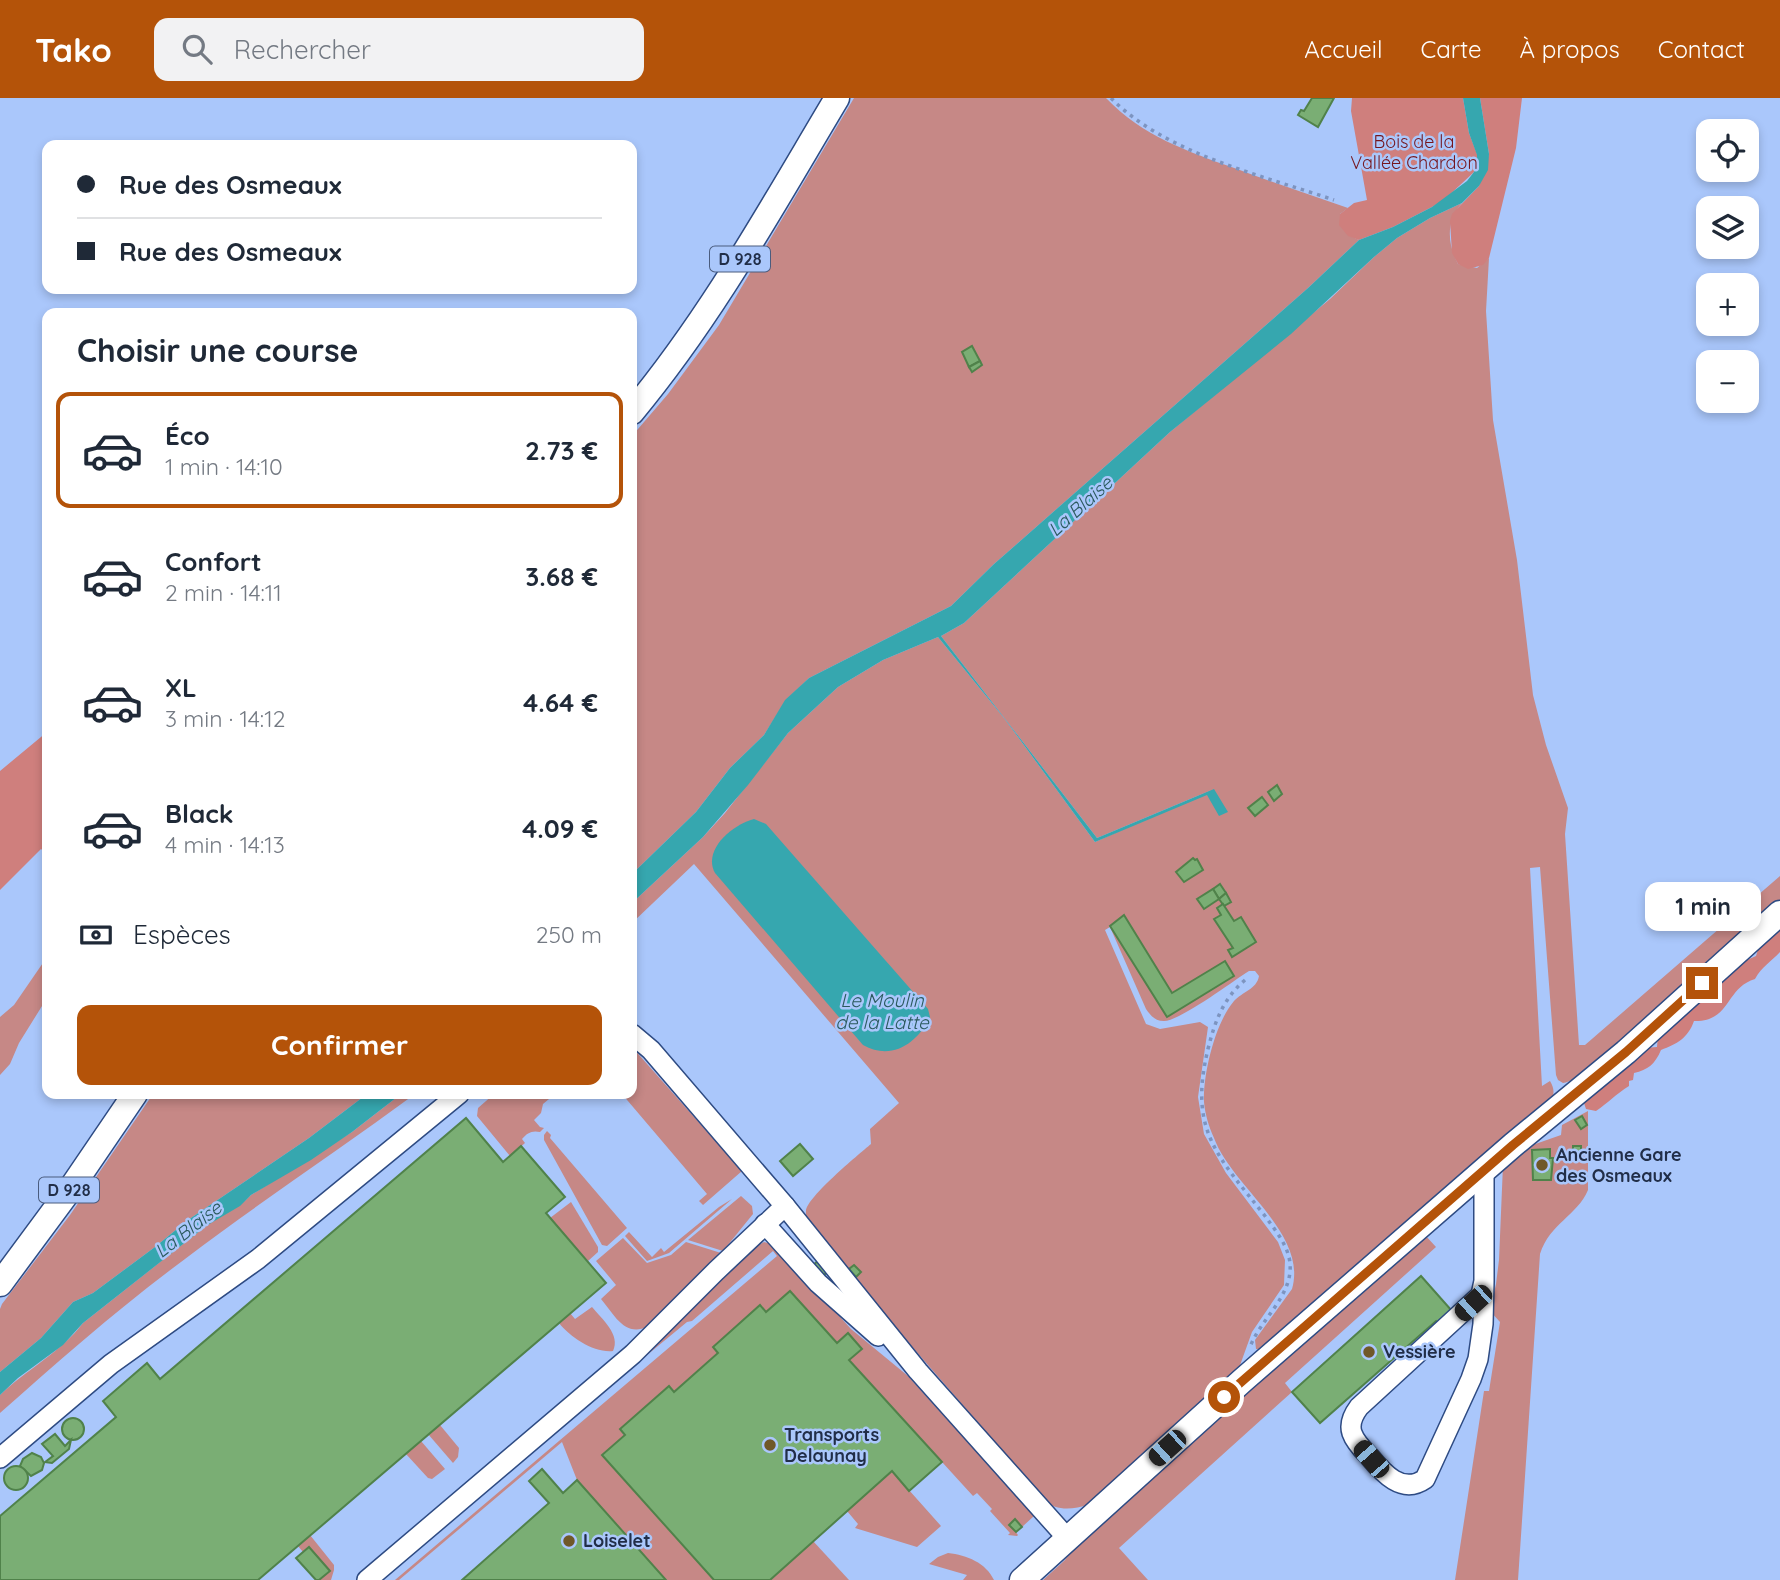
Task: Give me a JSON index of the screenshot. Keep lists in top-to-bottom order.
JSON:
{
  "streets": {
    "main road": ["D 928"]
  },
  "water": ["La Blaise", "Le Moulin de la Latte"],
  "parks": ["Bois de la Vallée Chardon"],
  "places": [
    "Ancienne Gare des Osmeaux",
    "Vessière",
    "Transports Delaunay",
    "Loiselet"
  ],
  "page": {
    "header": "Tako",
    "search": "Rechercher",
    "nav": [
      "Accueil",
      "Carte",
      "À propos",
      "Contact"
    ],
    "map_buttons": ["+", "−"],
    "banner": ["Rue des Osmeaux", "Rue des Osmeaux"],
    "heading": "Choisir une course",
    "list": [
      {
        "name": "Éco",
        "note": "1 min · 14:10",
        "value": "2.73 €"
      },
      {
        "name": "Confort",
        "note": "2 min · 14:11",
        "value": "3.68 €"
      },
      {
        "name": "XL",
        "note": "3 min · 14:12",
        "value": "4.64 €"
      },
      {
        "name": "Black",
        "note": "4 min · 14:13",
        "value": "4.09 €"
      }
    ],
    "bubble": "1 min",
    "pay": ["Espèces", "250 m"],
    "buttons": "Confirmer"
  }
}
